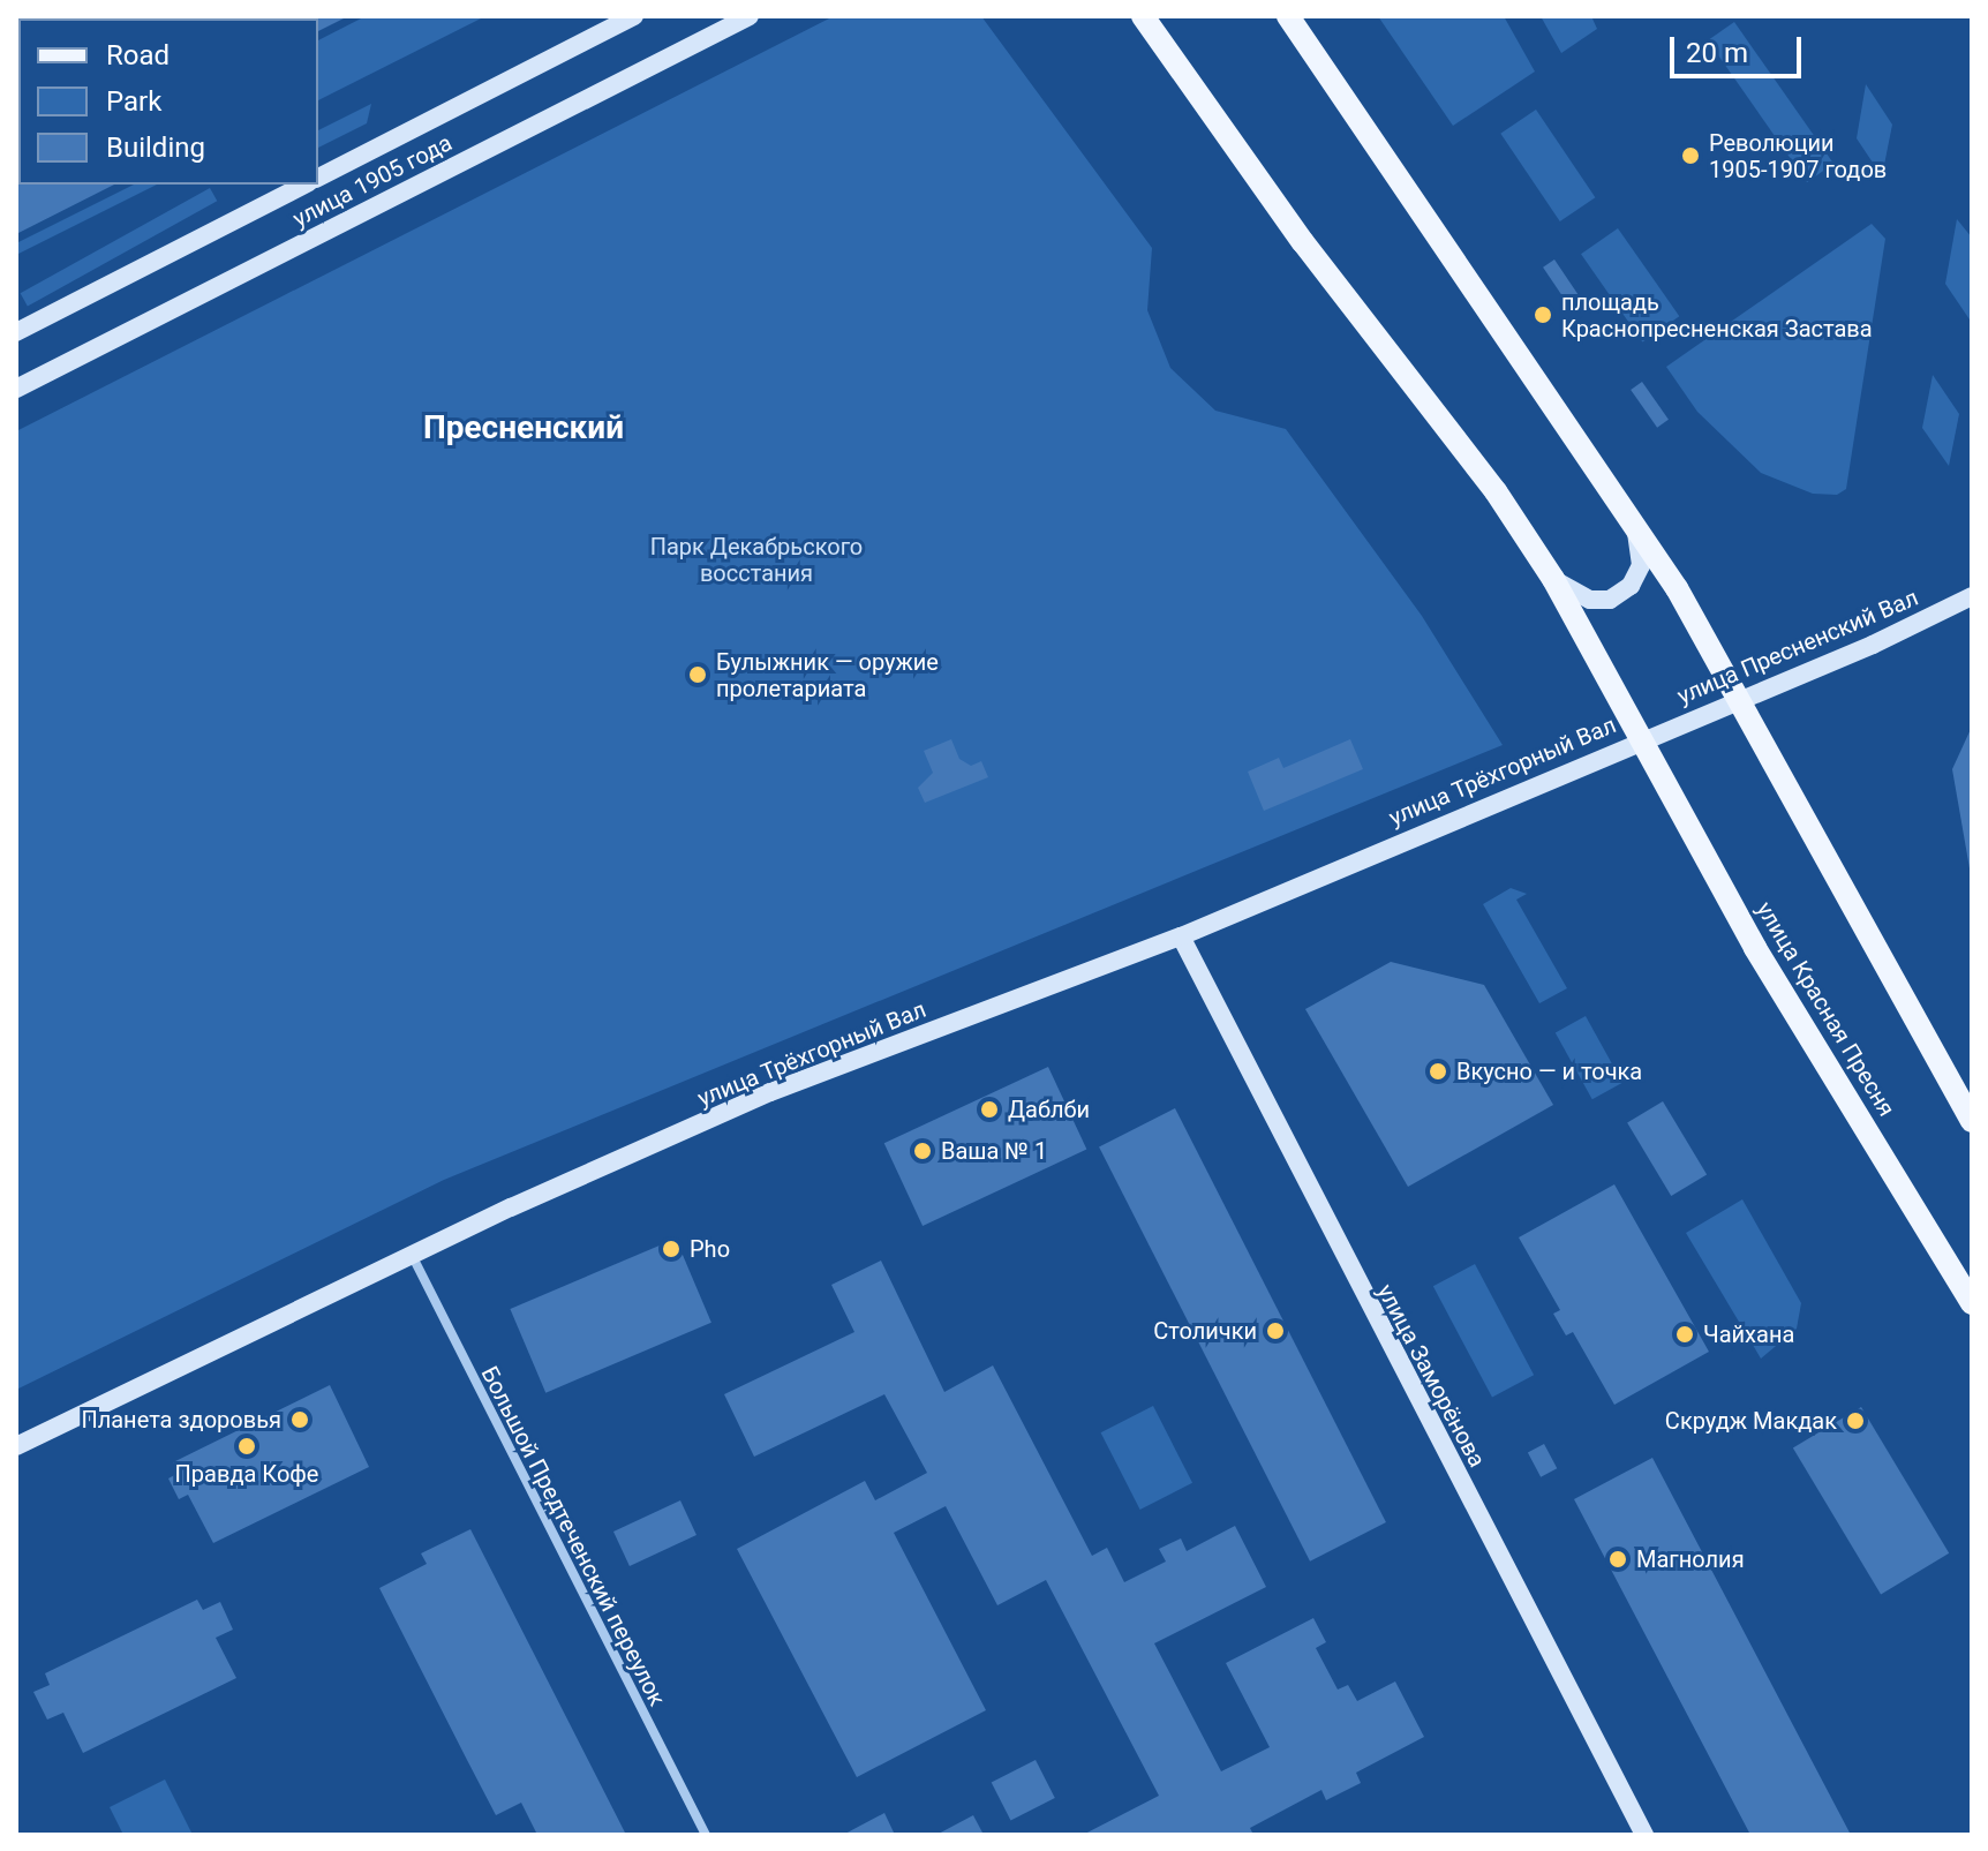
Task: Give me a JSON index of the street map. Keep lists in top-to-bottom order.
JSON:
{
  "streets": {
    "main road": [
      "улица 1905 года",
      "улица Пресненский Вал",
      "улица Трёхгорный Вал",
      "улица Красная Пресня",
      "улица Заморёнова"
    ],
    "street": ["Большой Предтеченский переулок"]
  },
  "crossings": [
    ["улица Пресненский Вал", "улица Трёхгорный Вал"],
    ["улица Пресненский Вал", "улица Красная Пресня"],
    ["улица Трёхгорный Вал", "улица Красная Пресня"],
    ["улица Трёхгорный Вал", "улица Заморёнова"],
    ["улица Трёхгорный Вал", "Большой Предтеченский переулок"]
  ],
  "districts": ["Пресненский"],
  "parks": ["Парк Декабрьского восстания"],
  "places": [
    "Революции 1905-1907 годов",
    "площадь Краснопресненская Застава",
    "Булыжник — оружие пролетариата",
    "Вкусно — и точка",
    "Даблби",
    "Ваша № 1",
    "Pho",
    "Столички",
    "Чайхана",
    "Планета здоровья",
    "Скрудж Макдак",
    "Правда Кофе",
    "Магнолия"
  ],
  "legend": ["Road", "Park", "Building"],
  "scale_bar": "20 m"
}
